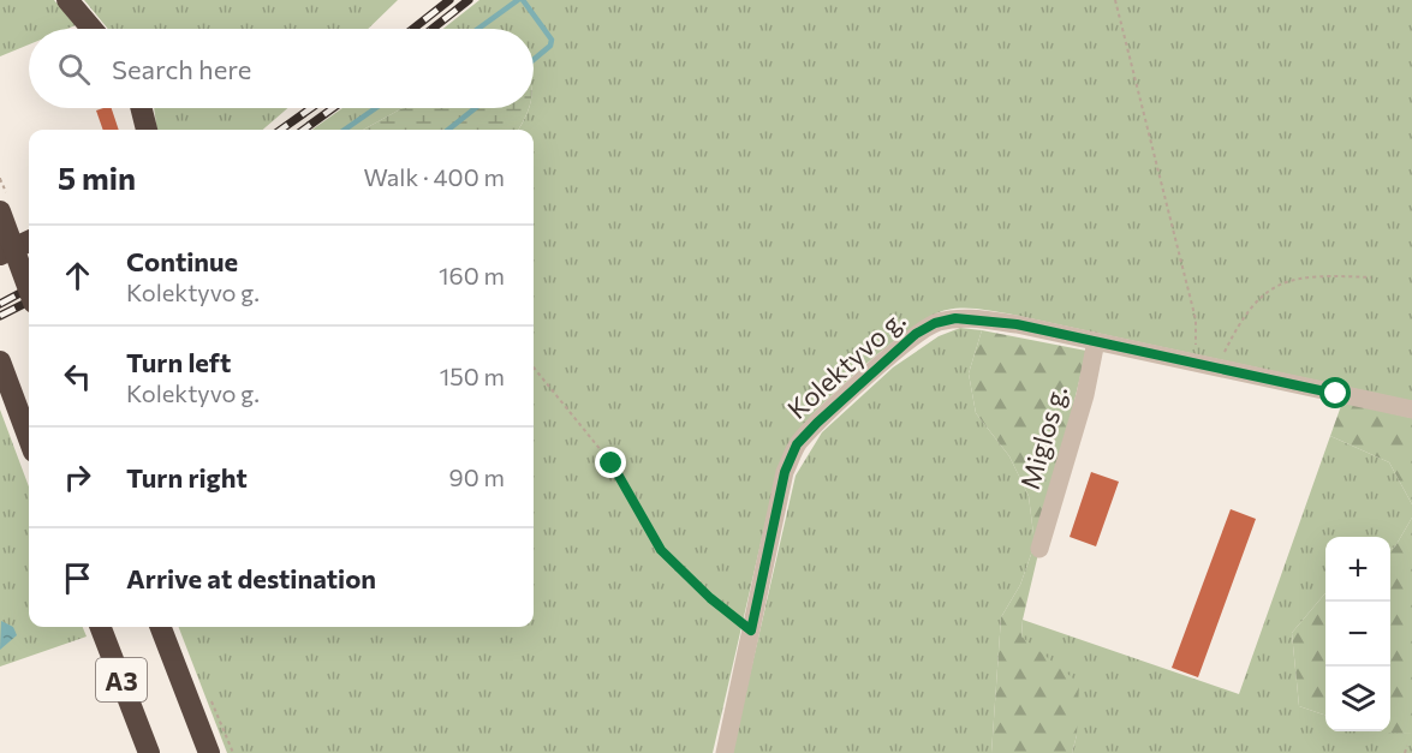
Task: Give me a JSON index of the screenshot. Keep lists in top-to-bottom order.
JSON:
{
  "streets": {
    "highway": ["A3"],
    "street": ["Kolektyvo g.", "Miglos g."]
  },
  "crossings": [
    ["Kolektyvo g.", "Miglos g."]
  ],
  "page": {
    "search": "Search here",
    "heading": ["5 min", "Walk · 400 m"],
    "list": [
      ["Continue", "Kolektyvo g.", "160 m"],
      ["Turn left", "Kolektyvo g.", "150 m"],
      ["Turn right", "90 m"],
      "Arrive at destination"
    ],
    "map_buttons": ["+", "−"]
  }
}
